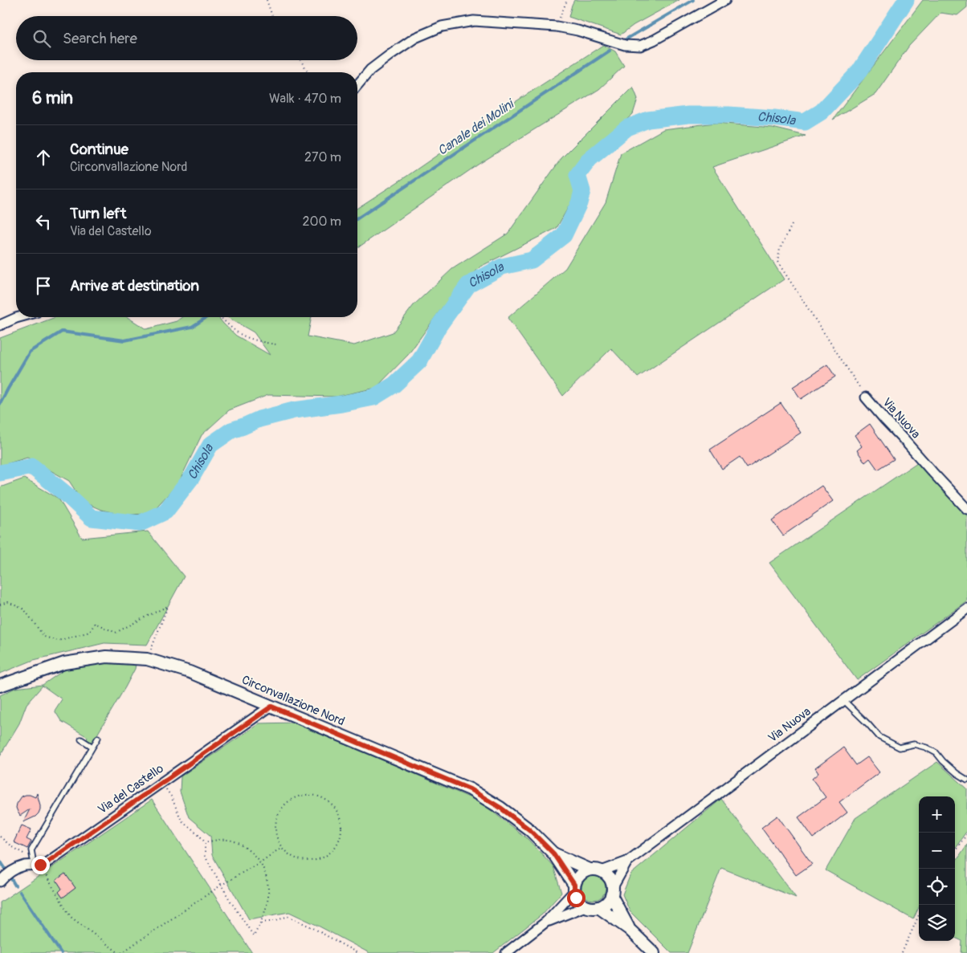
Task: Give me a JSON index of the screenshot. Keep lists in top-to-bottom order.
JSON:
{
  "streets": {
    "street": ["Via Nuova", "Circonvallazione Nord", "Via del Castello"]
  },
  "crossings": [
    ["Via Nuova", "Circonvallazione Nord"],
    ["Circonvallazione Nord", "Via del Castello"]
  ],
  "water": ["Chisola", "Canale dei Molini"],
  "page": {
    "search": "Search here",
    "heading": ["6 min", "Walk · 470 m"],
    "list": [
      ["Continue", "Circonvallazione Nord", "270 m"],
      ["Turn left", "Via del Castello", "200 m"],
      "Arrive at destination"
    ],
    "map_buttons": ["+", "−"]
  }
}
